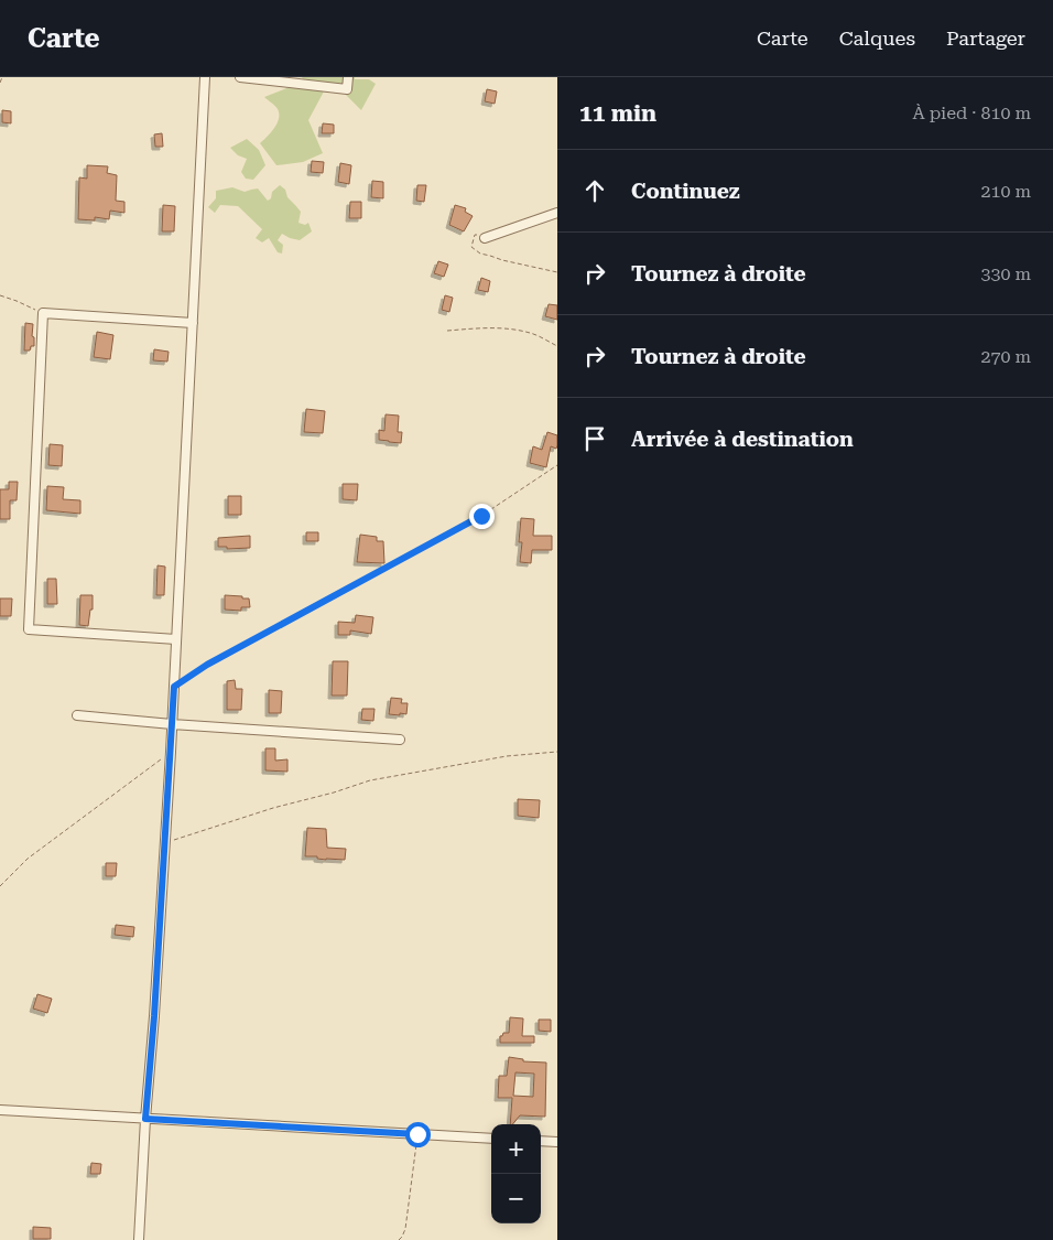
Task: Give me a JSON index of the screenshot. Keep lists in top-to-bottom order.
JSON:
{
  "page": {
    "header": "Carte",
    "nav": ["Carte", "Calques", "Partager"],
    "heading": ["11 min", "À pied · 810 m"],
    "list": [
      ["Continuez", "210 m"],
      ["Tournez à droite", "330 m"],
      ["Tournez à droite", "270 m"],
      "Arrivée à destination"
    ],
    "map_buttons": ["+", "−"]
  }
}
